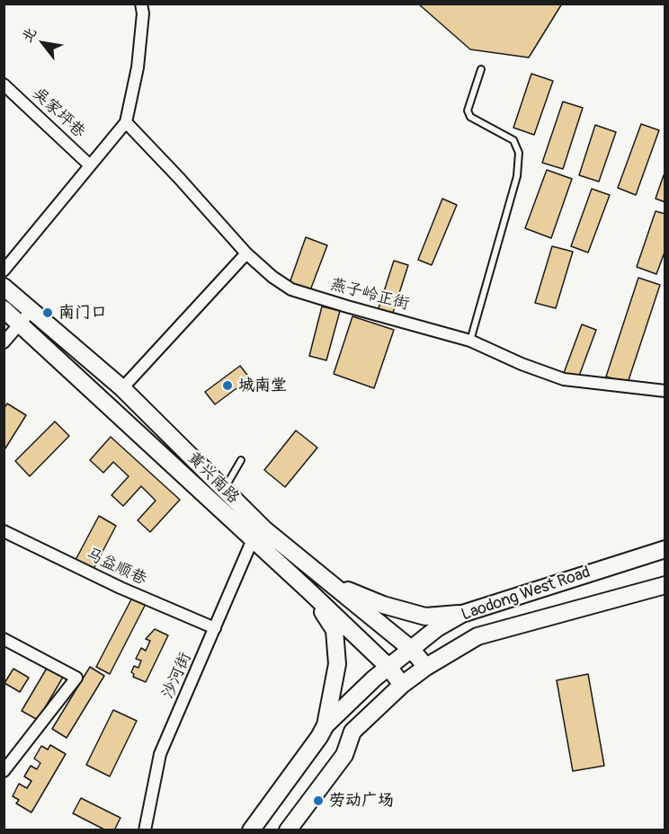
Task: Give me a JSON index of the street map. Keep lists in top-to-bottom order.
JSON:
{
  "streets": {
    "main road": ["黄兴南路", "Laodong West Road"],
    "street": [
      "吴家坪巷",
      "燕子岭正街",
      "马益顺巷",
      "沙河街"
    ]
  },
  "crossings": [
    ["黄兴南路", "Laodong West Road"],
    ["黄兴南路", "沙河街"],
    ["马益顺巷", "沙河街"]
  ],
  "places": ["南门口", "城南堂", "劳动广场"],
  "north": "top left"
}
